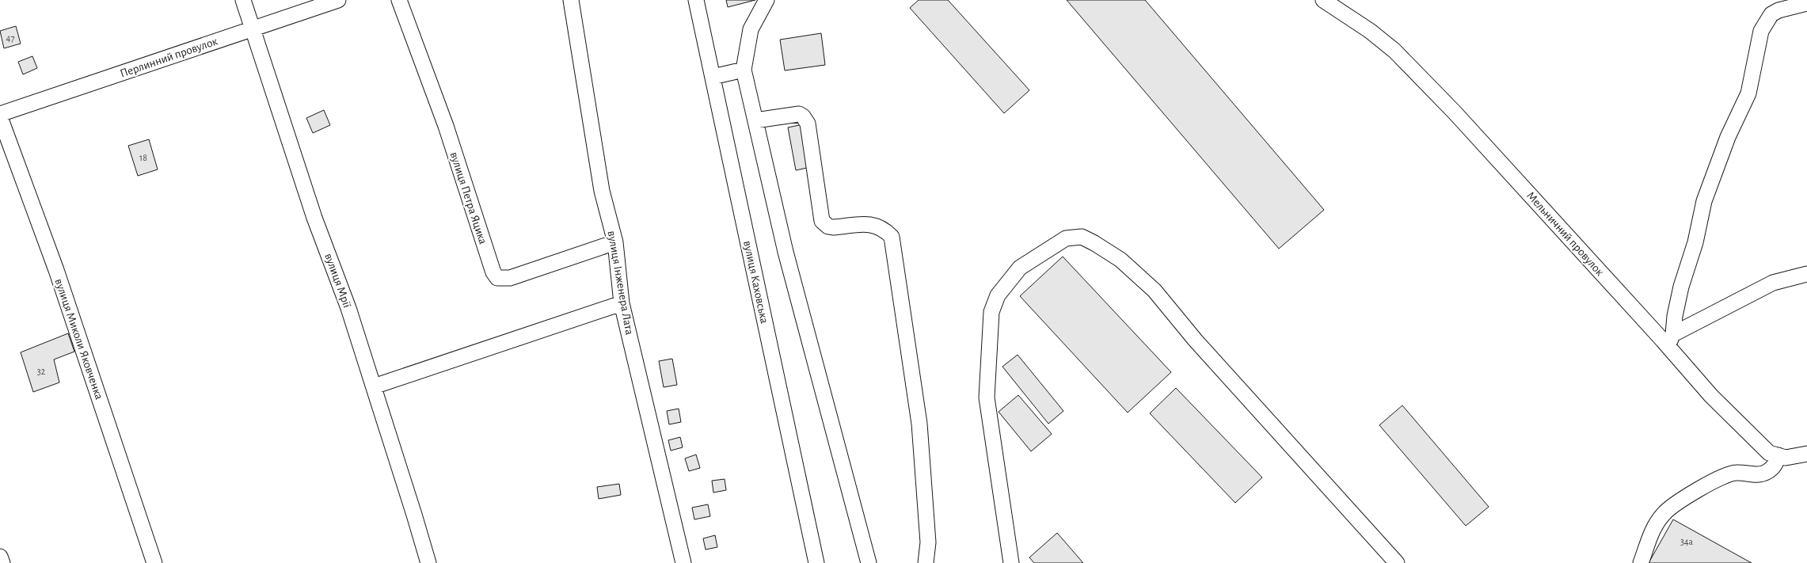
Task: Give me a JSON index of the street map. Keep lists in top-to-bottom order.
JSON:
{
  "streets": {
    "street": [
      "Перлинний провулок",
      "вулиця Петра Яцика",
      "Мельничний провулок",
      "вулиця Мрії",
      "вулиця Каховська",
      "вулиця Інженера Лата",
      "вулиця Миколи Яковченка"
    ]
  },
  "crossings": [
    ["Перлинний провулок", "вулиця Мрії"],
    ["вулиця Петра Яцика", "вулиця Інженера Лата"]
  ],
  "house_numbers": [
    "47",
    "18",
    "32",
    "34а"
  ]
}
